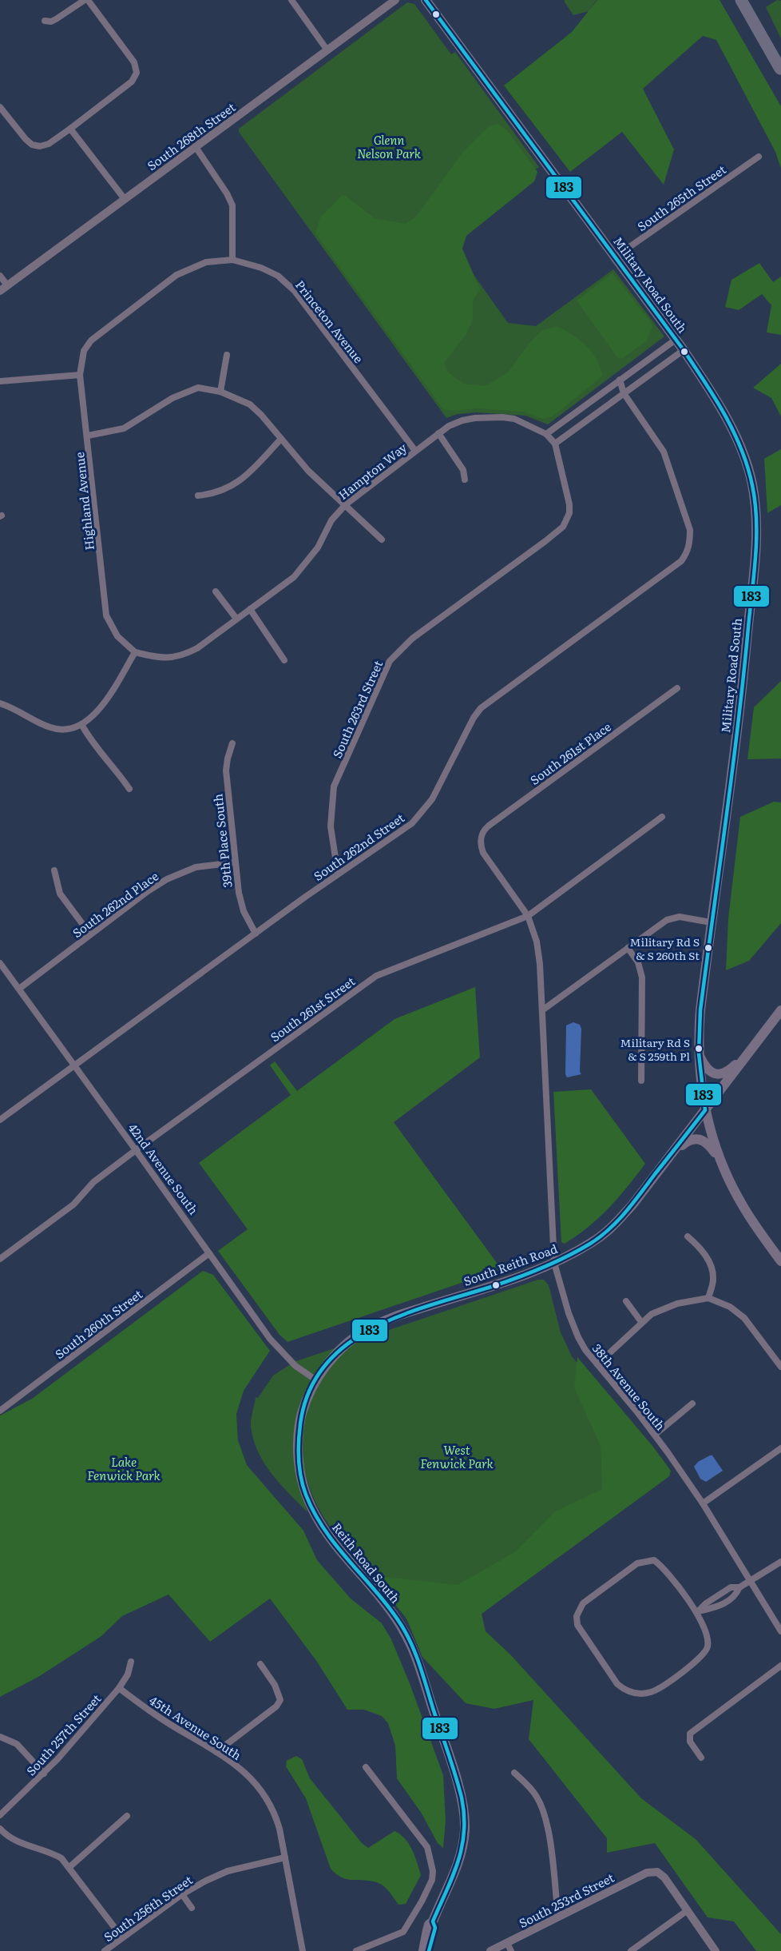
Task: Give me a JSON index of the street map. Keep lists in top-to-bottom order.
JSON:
{
  "streets": {
    "main road": ["Military Road South", "South Reith Road", "Reith Road South"],
    "street": [
      "South 268th Street",
      "South 265th Street",
      "Princeton Avenue",
      "Hampton Way",
      "Highland Avenue",
      "South 263rd Street",
      "South 261st Place",
      "39th Place South",
      "South 262nd Street",
      "South 262nd Place",
      "South 261st Street",
      "42nd Avenue South",
      "South 260th Street",
      "38th Avenue South",
      "45th Avenue South",
      "South 257th Street",
      "South 253rd Street",
      "South 256th Street"
    ]
  },
  "crossings": [
    ["South 265th Street", "Military Road South"],
    ["Military Road South", "South Reith Road"],
    ["Princeton Avenue", "Hampton Way"],
    ["Princeton Avenue", "Highland Avenue"],
    ["Hampton Way", "Highland Avenue"],
    ["Hampton Way", "South 263rd Street"],
    ["South 263rd Street", "South 262nd Street"],
    ["South 261st Place", "38th Avenue South"],
    ["39th Place South", "South 262nd Street"],
    ["39th Place South", "South 262nd Place"],
    ["South 262nd Street", "42nd Avenue South"],
    ["South 262nd Place", "42nd Avenue South"],
    ["South 261st Street", "42nd Avenue South"],
    ["South 261st Street", "38th Avenue South"],
    ["42nd Avenue South", "South Reith Road"],
    ["42nd Avenue South", "South 260th Street"],
    ["42nd Avenue South", "Reith Road South"],
    ["South Reith Road", "38th Avenue South"],
    ["South Reith Road", "Reith Road South"],
    ["45th Avenue South", "South 257th Street"],
    ["45th Avenue South", "South 256th Street"]
  ],
  "parks": ["Glenn Nelson Park", "West Fenwick Park", "Lake Fenwick Park"],
  "places": ["Military Rd S & S 260th St", "Military Rd S & S 259th Pl"],
  "lines": ["transit line 183"]
}
